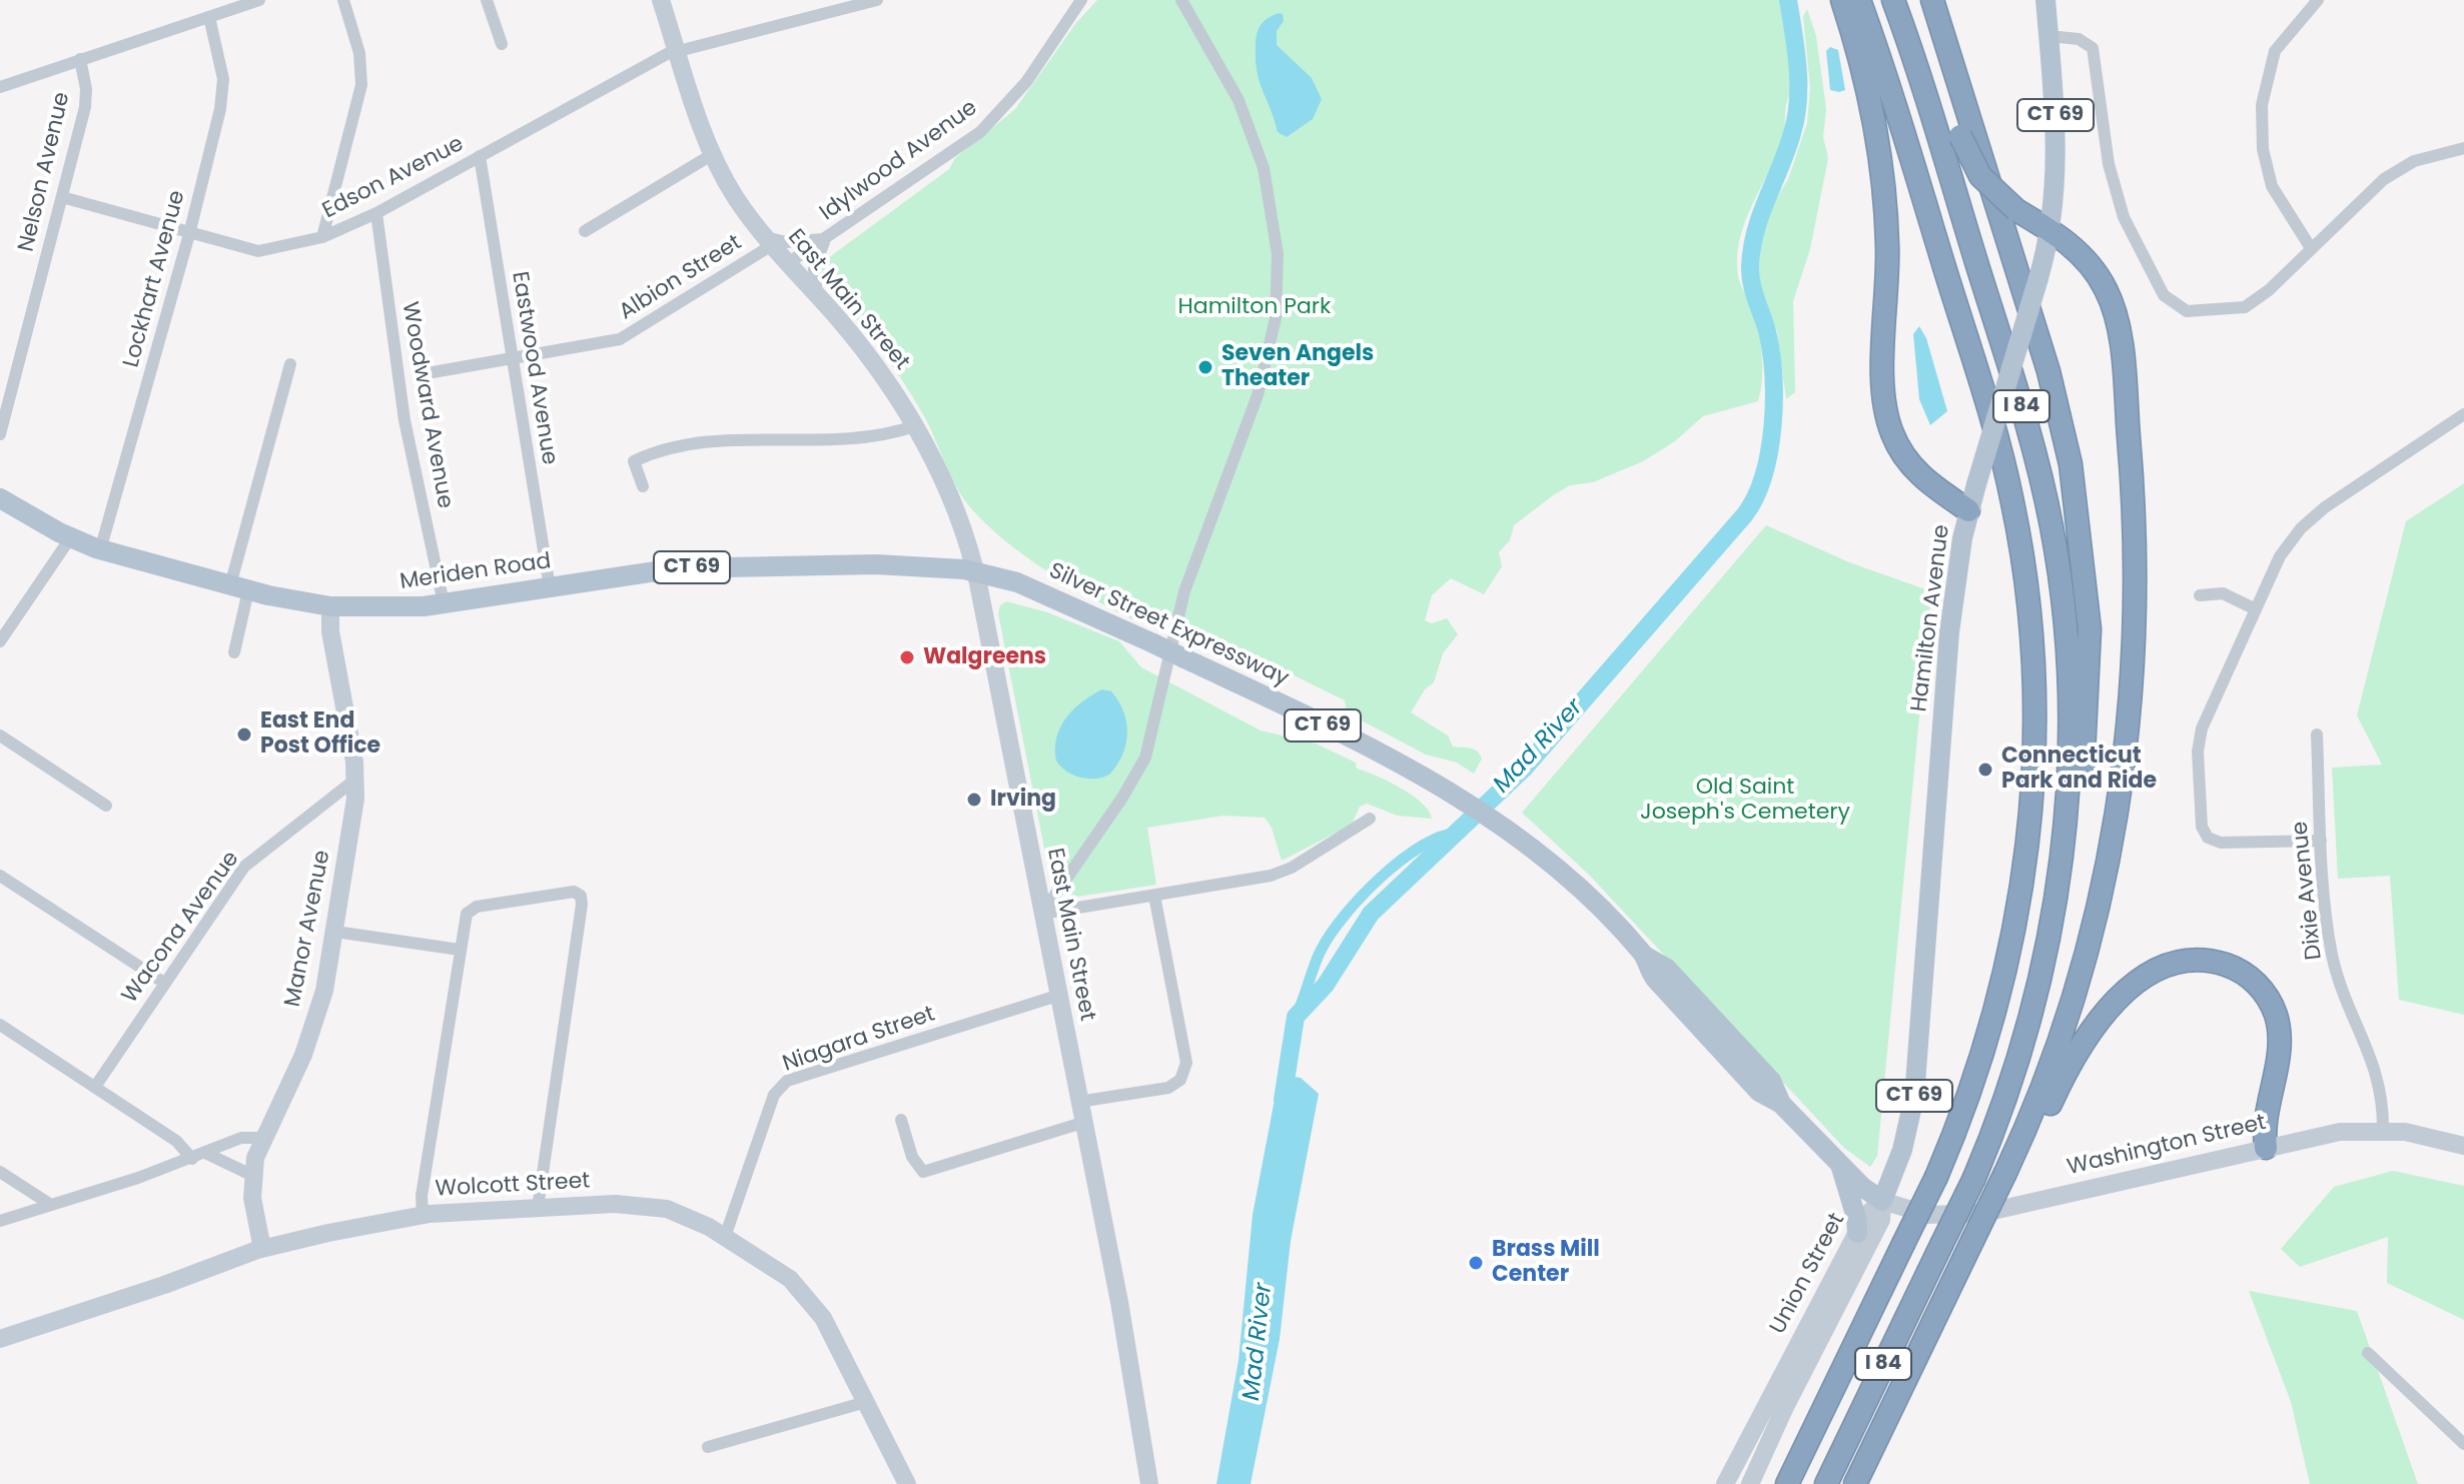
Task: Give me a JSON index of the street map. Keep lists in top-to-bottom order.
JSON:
{
  "streets": {
    "highway": ["I 84"],
    "main road": [
      "CT 69",
      "East Main Street",
      "Meriden Road",
      "Hamilton Avenue",
      "Silver Street Expressway",
      "Manor Avenue",
      "Washington Street",
      "Wolcott Street",
      "Union Street"
    ],
    "street": [
      "Idylwood Avenue",
      "Nelson Avenue",
      "Edson Avenue",
      "Albion Street",
      "Lockhart Avenue",
      "Eastwood Avenue",
      "Woodward Avenue",
      "Dixie Avenue",
      "Wacona Avenue",
      "Niagara Street"
    ]
  },
  "crossings": [
    ["Idylwood Avenue", "Albion Street"],
    ["Idylwood Avenue", "East Main Street"],
    ["Nelson Avenue", "Edson Avenue"],
    ["Edson Avenue", "Lockhart Avenue"],
    ["Edson Avenue", "East Main Street"],
    ["Edson Avenue", "Eastwood Avenue"],
    ["Edson Avenue", "Woodward Avenue"],
    ["Albion Street", "East Main Street"],
    ["Albion Street", "Eastwood Avenue"],
    ["Lockhart Avenue", "Meriden Road"],
    ["East Main Street", "Meriden Road"],
    ["East Main Street", "Silver Street Expressway"],
    ["East Main Street", "Niagara Street"],
    ["Eastwood Avenue", "Meriden Road"],
    ["Woodward Avenue", "Meriden Road"],
    ["Meriden Road", "Silver Street Expressway"],
    ["Meriden Road", "Manor Avenue"],
    ["Hamilton Avenue", "Silver Street Expressway"],
    ["Hamilton Avenue", "Washington Street"],
    ["Hamilton Avenue", "Union Street"],
    ["Silver Street Expressway", "Washington Street"],
    ["Silver Street Expressway", "Union Street"],
    ["Dixie Avenue", "Washington Street"],
    ["Wacona Avenue", "Manor Avenue"],
    ["Manor Avenue", "Wolcott Street"],
    ["Niagara Street", "Wolcott Street"],
    ["Washington Street", "Union Street"]
  ],
  "water": ["Mad River"],
  "parks": ["Hamilton Park", "Old Saint Joseph's Cemetery"],
  "places": [
    "Seven Angels Theater",
    "Walgreens",
    "East End Post Office",
    "Connecticut Park and Ride",
    "Irving",
    "Brass Mill Center"
  ]
}
